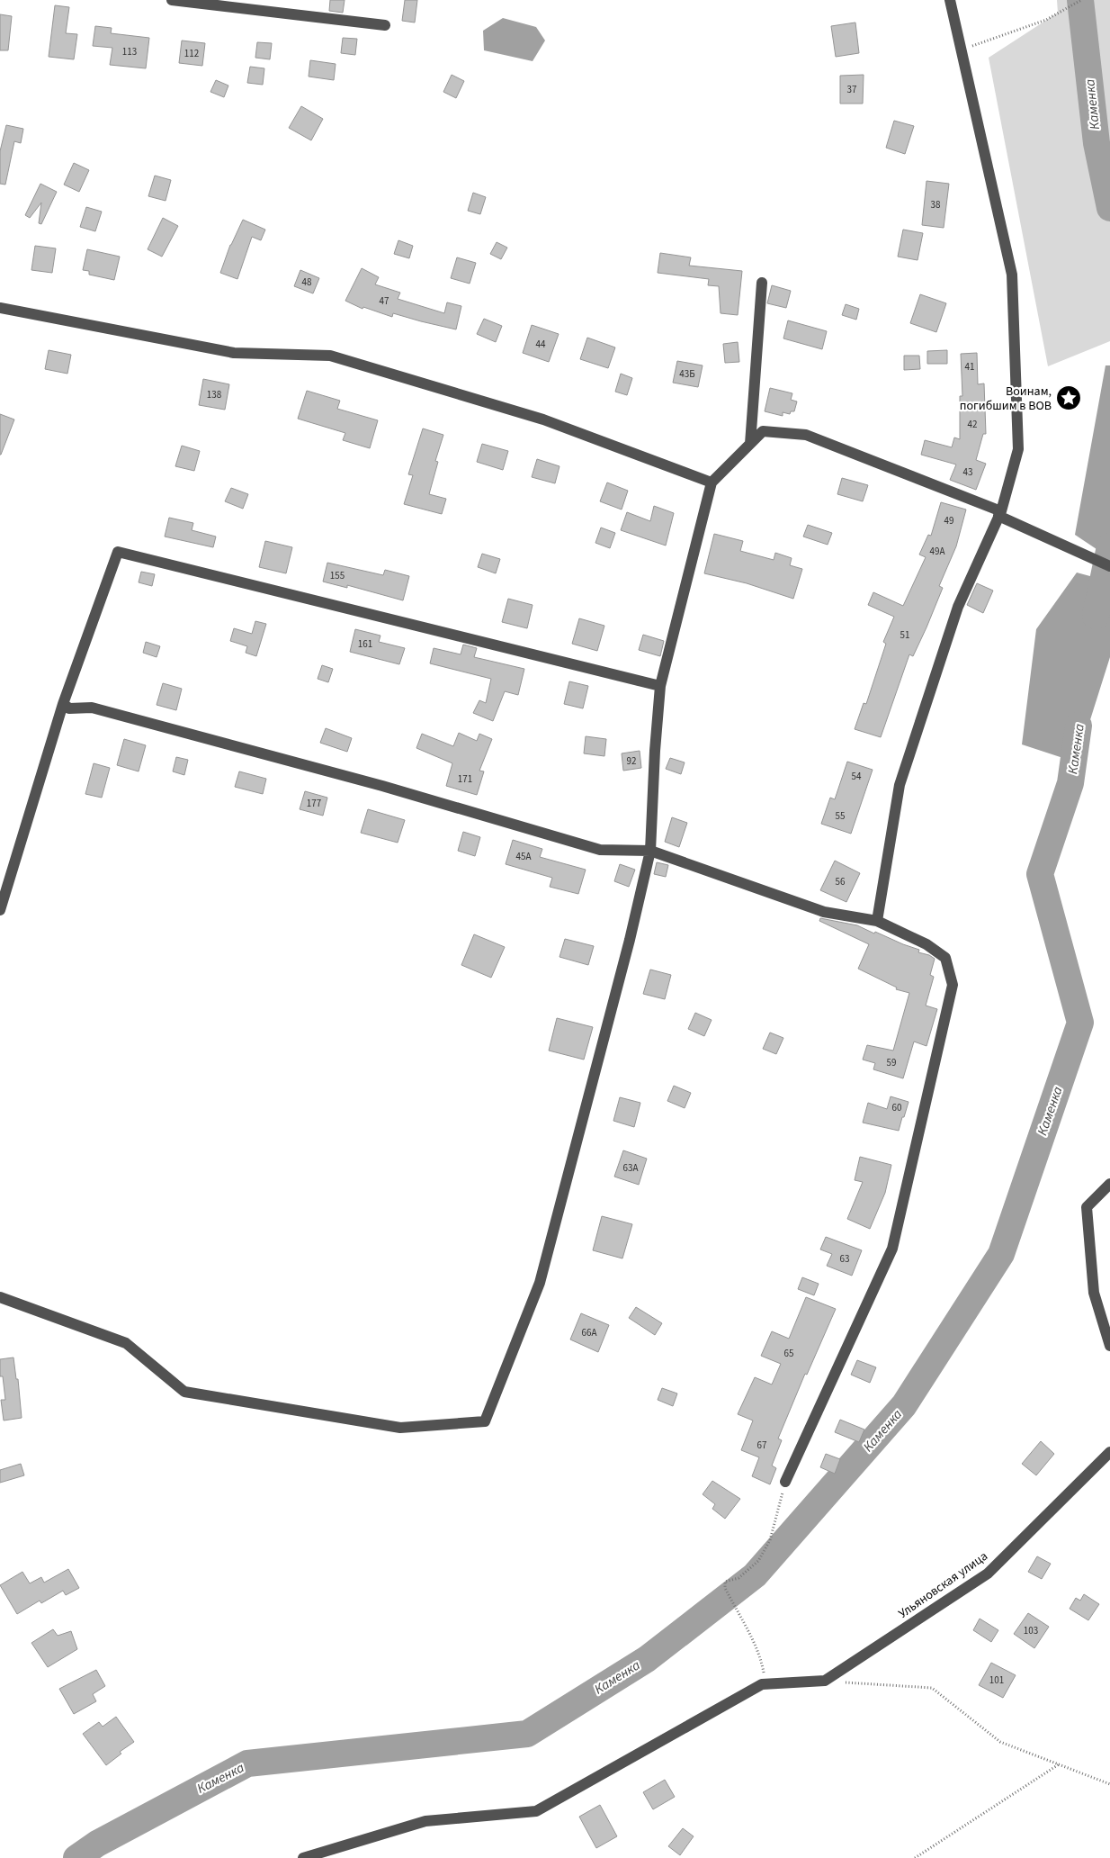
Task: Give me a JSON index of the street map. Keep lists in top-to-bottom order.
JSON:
{
  "streets": {
    "street": ["Ульяновская улица"]
  },
  "water": ["Каменка"],
  "places": {
    "place": ["Воинам, погибшим в ВОВ"]
  },
  "house_numbers": [
    "113",
    "112",
    "37",
    "38",
    "48",
    "47",
    "44",
    "41",
    "43Б",
    "138",
    "42",
    "43",
    "49",
    "49А",
    "155",
    "51",
    "161",
    "92",
    "54",
    "171",
    "177",
    "55",
    "45А",
    "56",
    "59",
    "60",
    "63А",
    "63",
    "66А",
    "65",
    "67",
    "103",
    "101"
  ]
}
